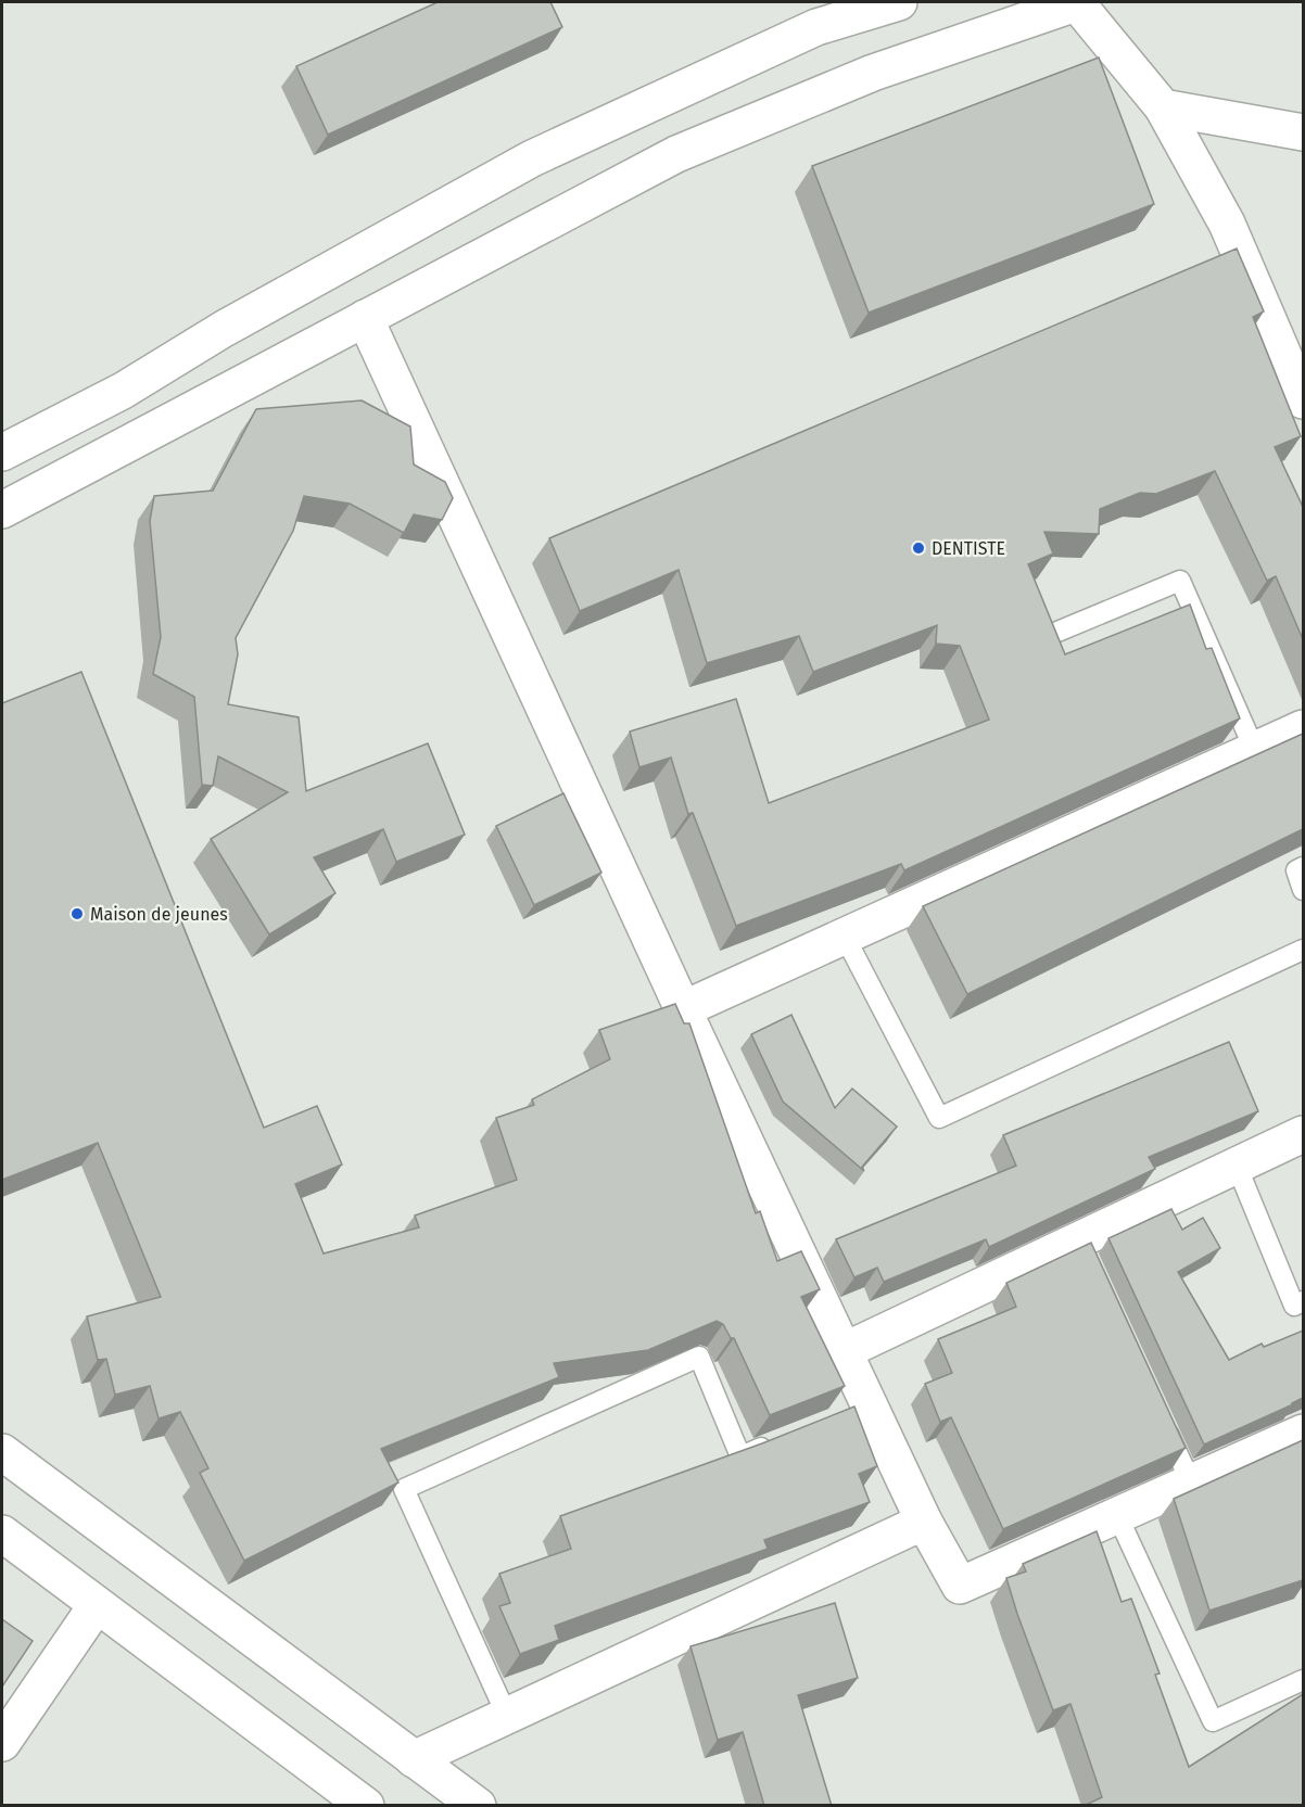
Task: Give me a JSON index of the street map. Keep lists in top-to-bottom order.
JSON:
{
  "places": ["DENTISTE", "Maison de jeunes"]
}
